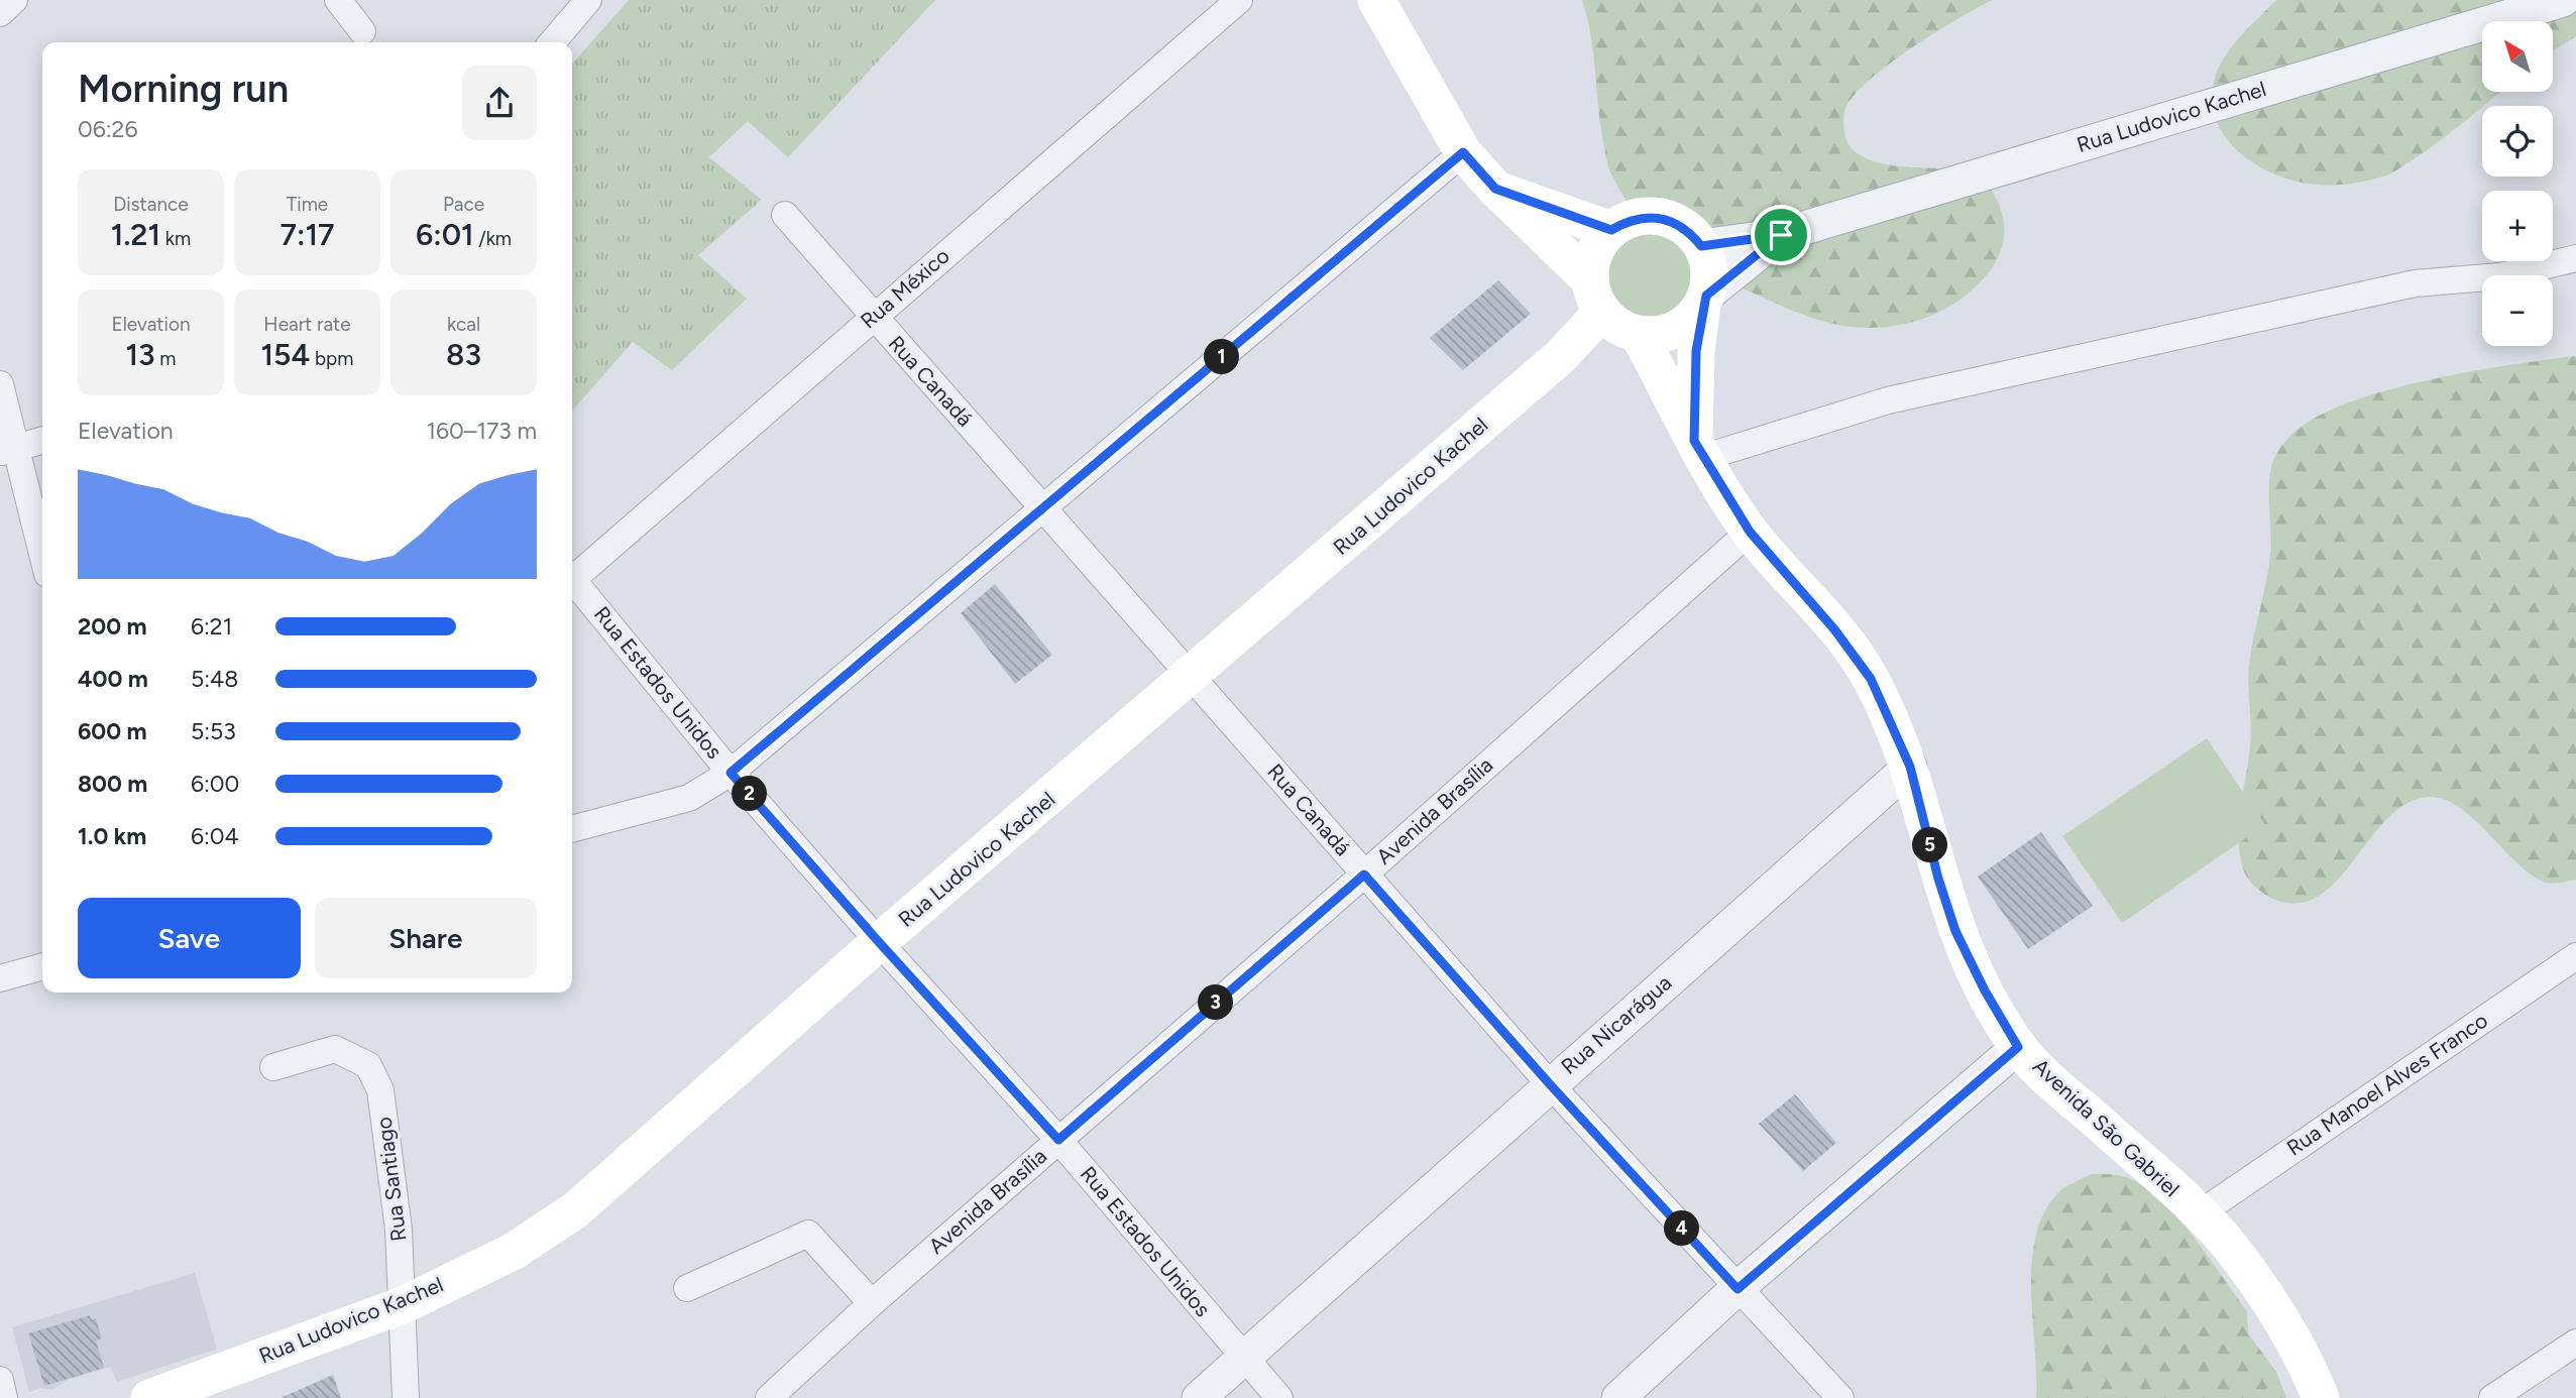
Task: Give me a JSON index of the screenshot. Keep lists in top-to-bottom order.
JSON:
{
  "streets": {
    "main road": ["Rua Ludovico Kachel", "Avenida São Gabriel"],
    "street": [
      "Rua México",
      "Rua Canadá",
      "Rua Estados Unidos",
      "Avenida Brasília",
      "Rua Nicarágua",
      "Rua Manoel Alves Franco",
      "Rua Santiago"
    ]
  },
  "crossings": [
    ["Rua Ludovico Kachel", "Rua Canadá"],
    ["Rua Ludovico Kachel", "Rua Estados Unidos"],
    ["Rua Ludovico Kachel", "Avenida São Gabriel"],
    ["Rua Ludovico Kachel", "Rua Santiago"],
    ["Rua México", "Rua Canadá"],
    ["Rua Canadá", "Avenida Brasília"],
    ["Rua Canadá", "Rua Nicarágua"],
    ["Rua Estados Unidos", "Avenida Brasília"],
    ["Rua Estados Unidos", "Rua Nicarágua"],
    ["Avenida Brasília", "Avenida São Gabriel"],
    ["Rua Nicarágua", "Avenida São Gabriel"],
    ["Rua Manoel Alves Franco", "Avenida São Gabriel"]
  ],
  "north": "top left",
  "page": {
    "map_buttons": ["+", "−"],
    "heading": ["Morning run", "06:26"],
    "stats": [
      ["Distance", "1.21 km"],
      ["Time", "7:17"],
      ["Pace", "6:01 /km"],
      ["Elevation", "13 m"],
      ["Heart rate", "154 bpm"],
      ["kcal", "83"]
    ],
    "pins": [
      "1",
      "2",
      "5",
      "3",
      "4"
    ],
    "chart": ["Elevation", "160–173 m"],
    "list": [
      {
        "name": "200 m",
        "note": "6:21"
      },
      {
        "name": "400 m",
        "note": "5:48"
      },
      {
        "name": "600 m",
        "note": "5:53"
      },
      {
        "name": "800 m",
        "note": "6:00"
      },
      {
        "name": "1.0 km",
        "note": "6:04"
      }
    ],
    "buttons": ["Save", "Share"]
  }
}
